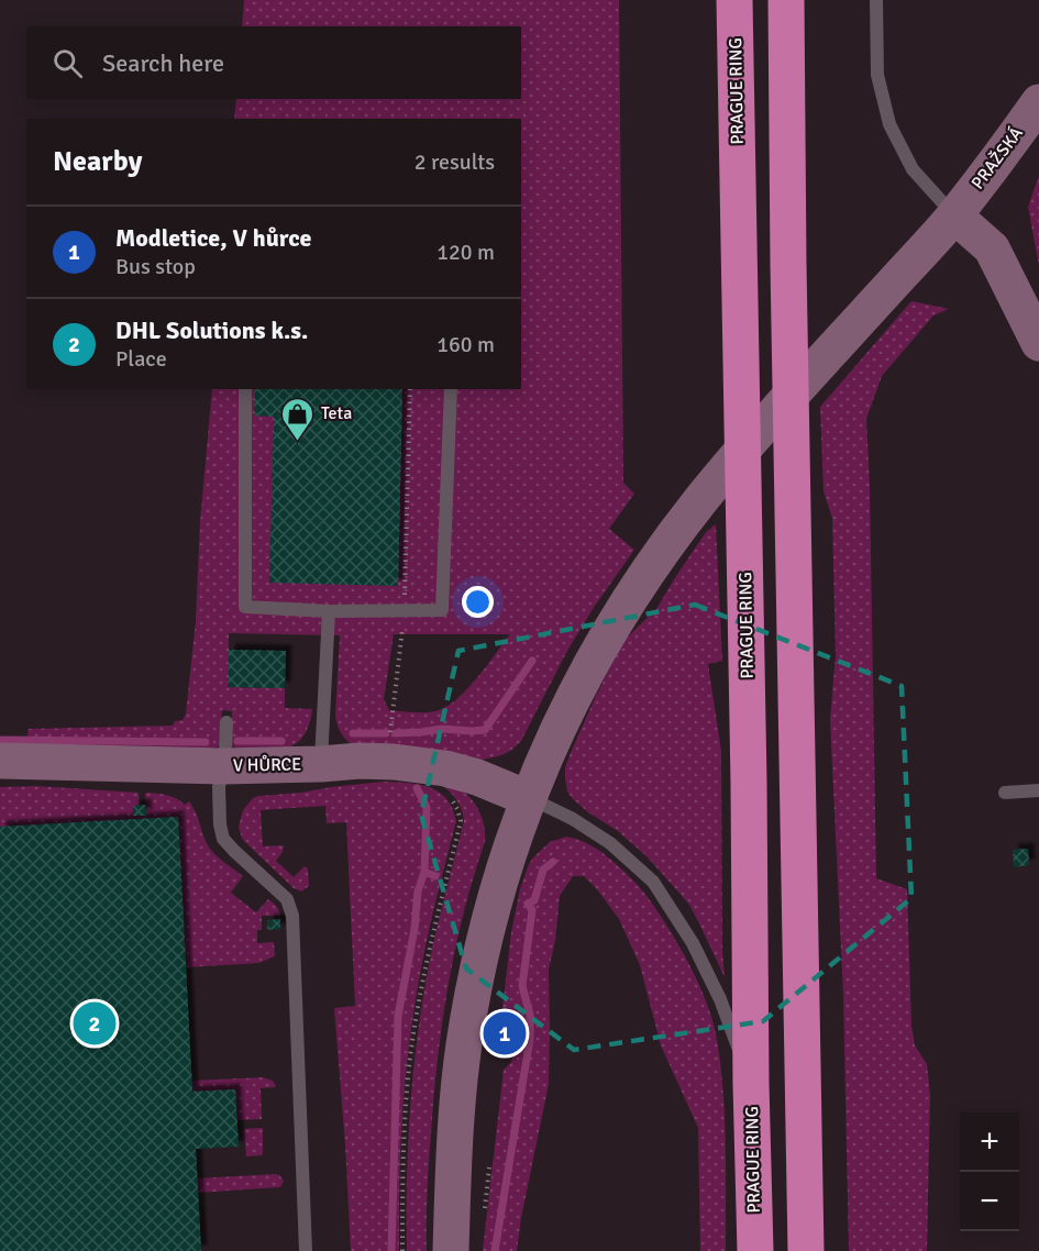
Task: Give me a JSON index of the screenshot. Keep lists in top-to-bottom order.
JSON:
{
  "streets": {
    "highway": ["PRAGUE RING"],
    "main road": ["PRAŽSKÁ", "V HŮRCE"]
  },
  "crossings": [
    ["PRAŽSKÁ", "V HŮRCE"]
  ],
  "places": {
    "shop": ["Teta"]
  },
  "page": {
    "search": "Search here",
    "heading": ["Nearby", "2 results"],
    "list": [
      {
        "mark": "1",
        "name": "Modletice, V hůrce",
        "note": "Bus stop",
        "value": "120 m"
      },
      {
        "mark": "2",
        "name": "DHL Solutions k.s.",
        "note": "Place",
        "value": "160 m"
      }
    ],
    "pins": ["2", "1"],
    "map_buttons": ["+", "−"]
  }
}
